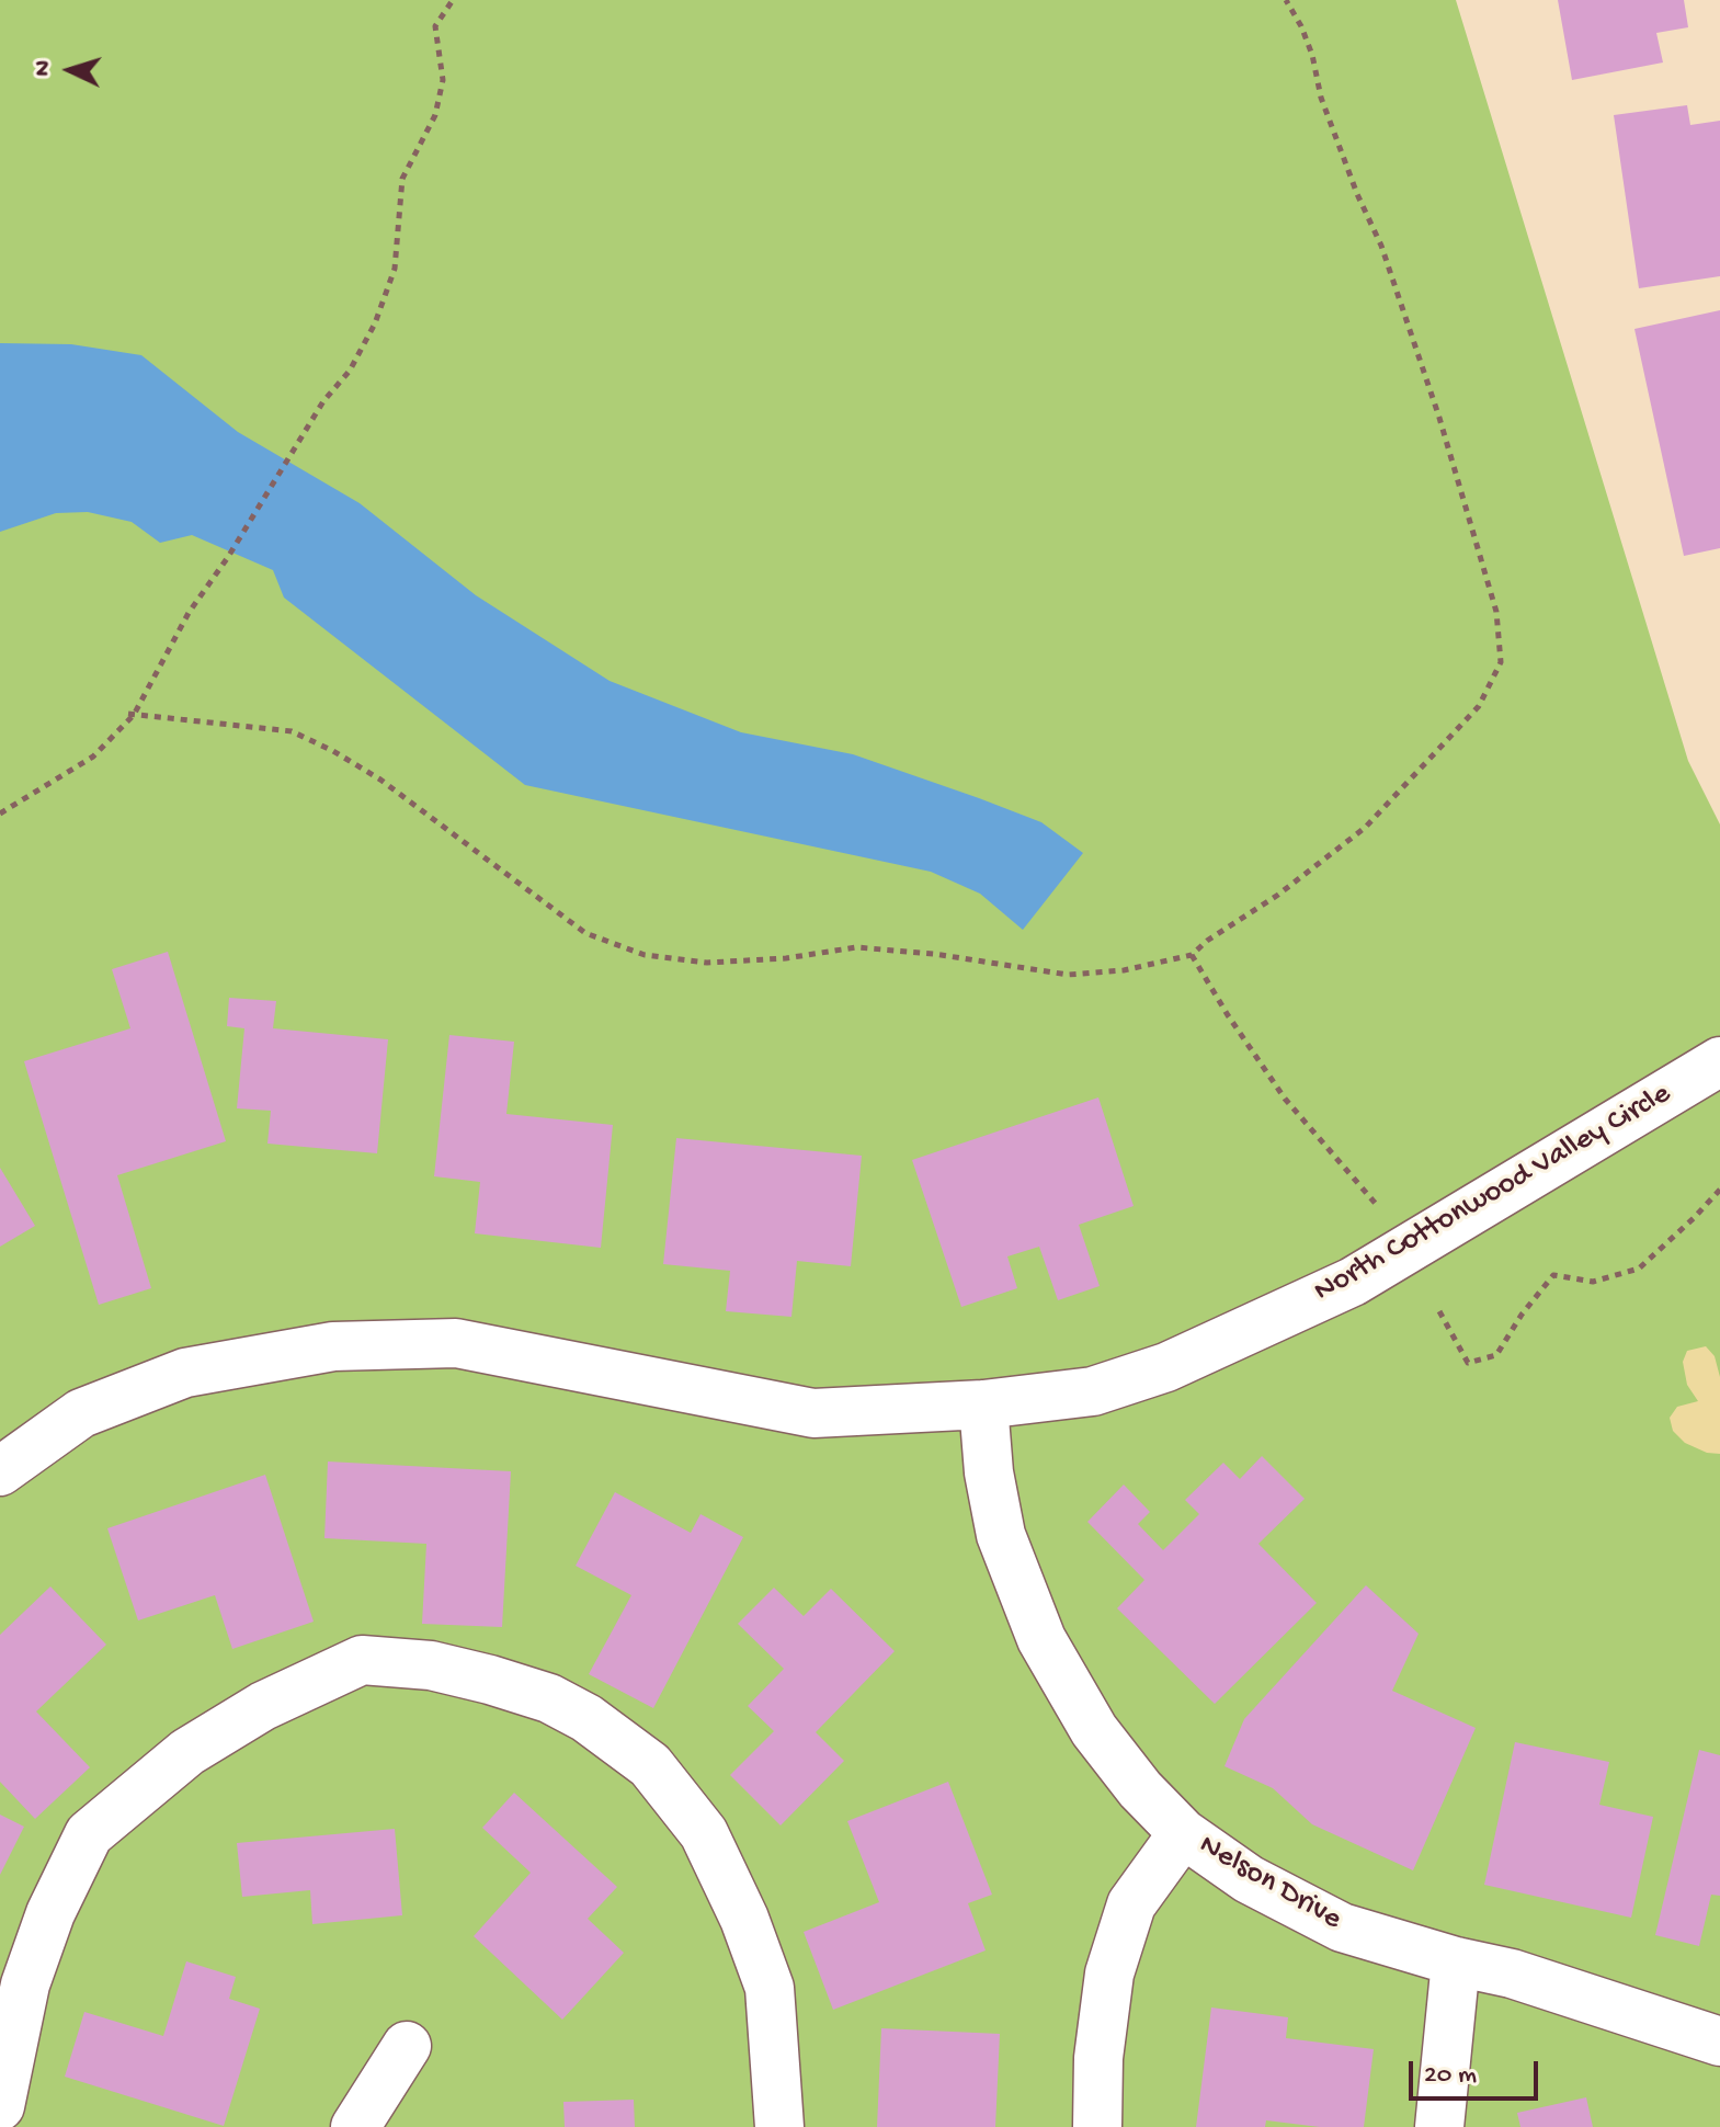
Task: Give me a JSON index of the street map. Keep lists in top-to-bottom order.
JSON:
{
  "streets": {
    "street": ["North Cottonwood Valley Circle", "Nelson Drive"]
  },
  "crossings": [
    ["North Cottonwood Valley Circle", "Nelson Drive"]
  ],
  "scale_bar": "20 m",
  "north": "left"
}
